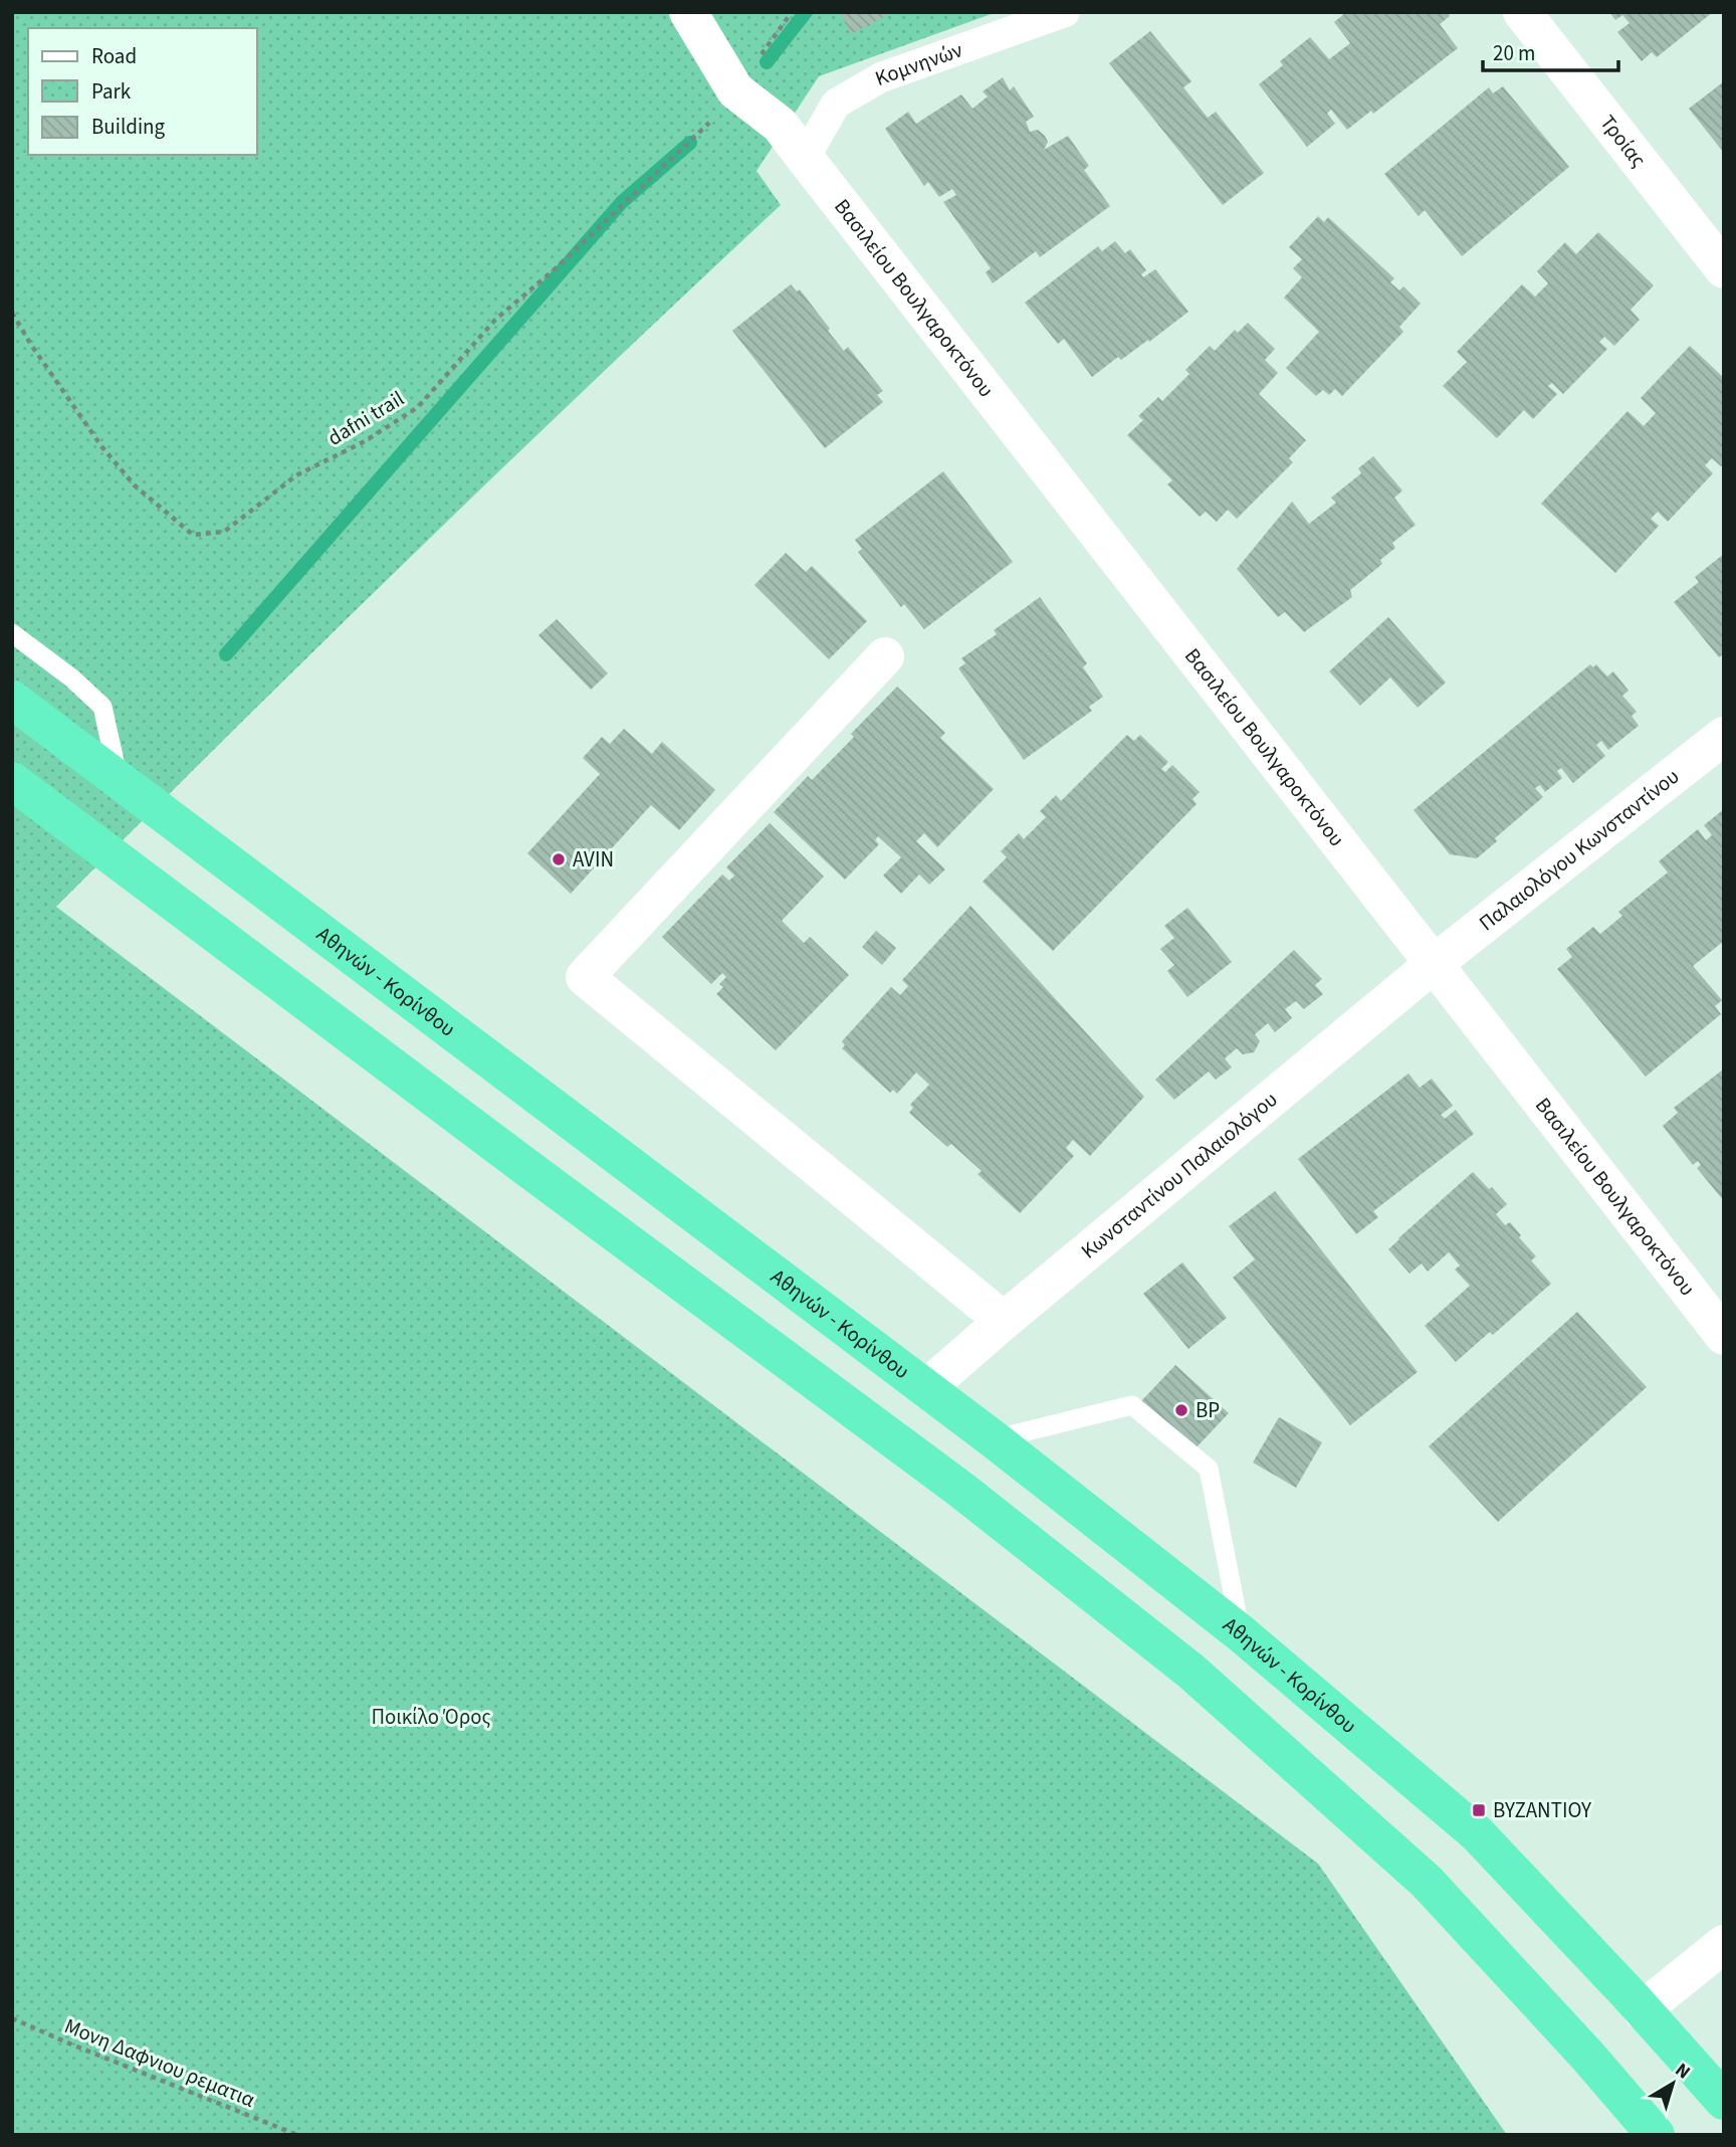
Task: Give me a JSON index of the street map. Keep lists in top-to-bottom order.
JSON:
{
  "streets": {
    "highway": ["Αθηνών - Κορίνθου"],
    "street": [
      "Κομνηνών",
      "Τροίας",
      "Βασιλείου Βουλγαροκτόνου",
      "Παλαιολόγου Κωνσταντίνου",
      "Κωνσταντίνου Παλαιολόγου"
    ],
    "path": ["dafni trail", "Μονη Δαφνιου ρεματια"]
  },
  "crossings": [
    ["Κομνηνών", "Βασιλείου Βουλγαροκτόνου"],
    ["Βασιλείου Βουλγαροκτόνου", "dafni trail"],
    ["Βασιλείου Βουλγαροκτόνου", "Παλαιολόγου Κωνσταντίνου"],
    ["Βασιλείου Βουλγαροκτόνου", "Κωνσταντίνου Παλαιολόγου"],
    ["Παλαιολόγου Κωνσταντίνου", "Κωνσταντίνου Παλαιολόγου"],
    ["Αθηνών - Κορίνθου", "Κωνσταντίνου Παλαιολόγου"]
  ],
  "parks": ["Ποικίλο Όρος"],
  "places": {
    "other": ["AVIN", "BP"],
    "transit": ["ΒΥΖΑΝΤΙΟΥ"]
  },
  "legend": ["Road", "Park", "Building"],
  "scale_bar": "20 m",
  "north": "top right"
}
